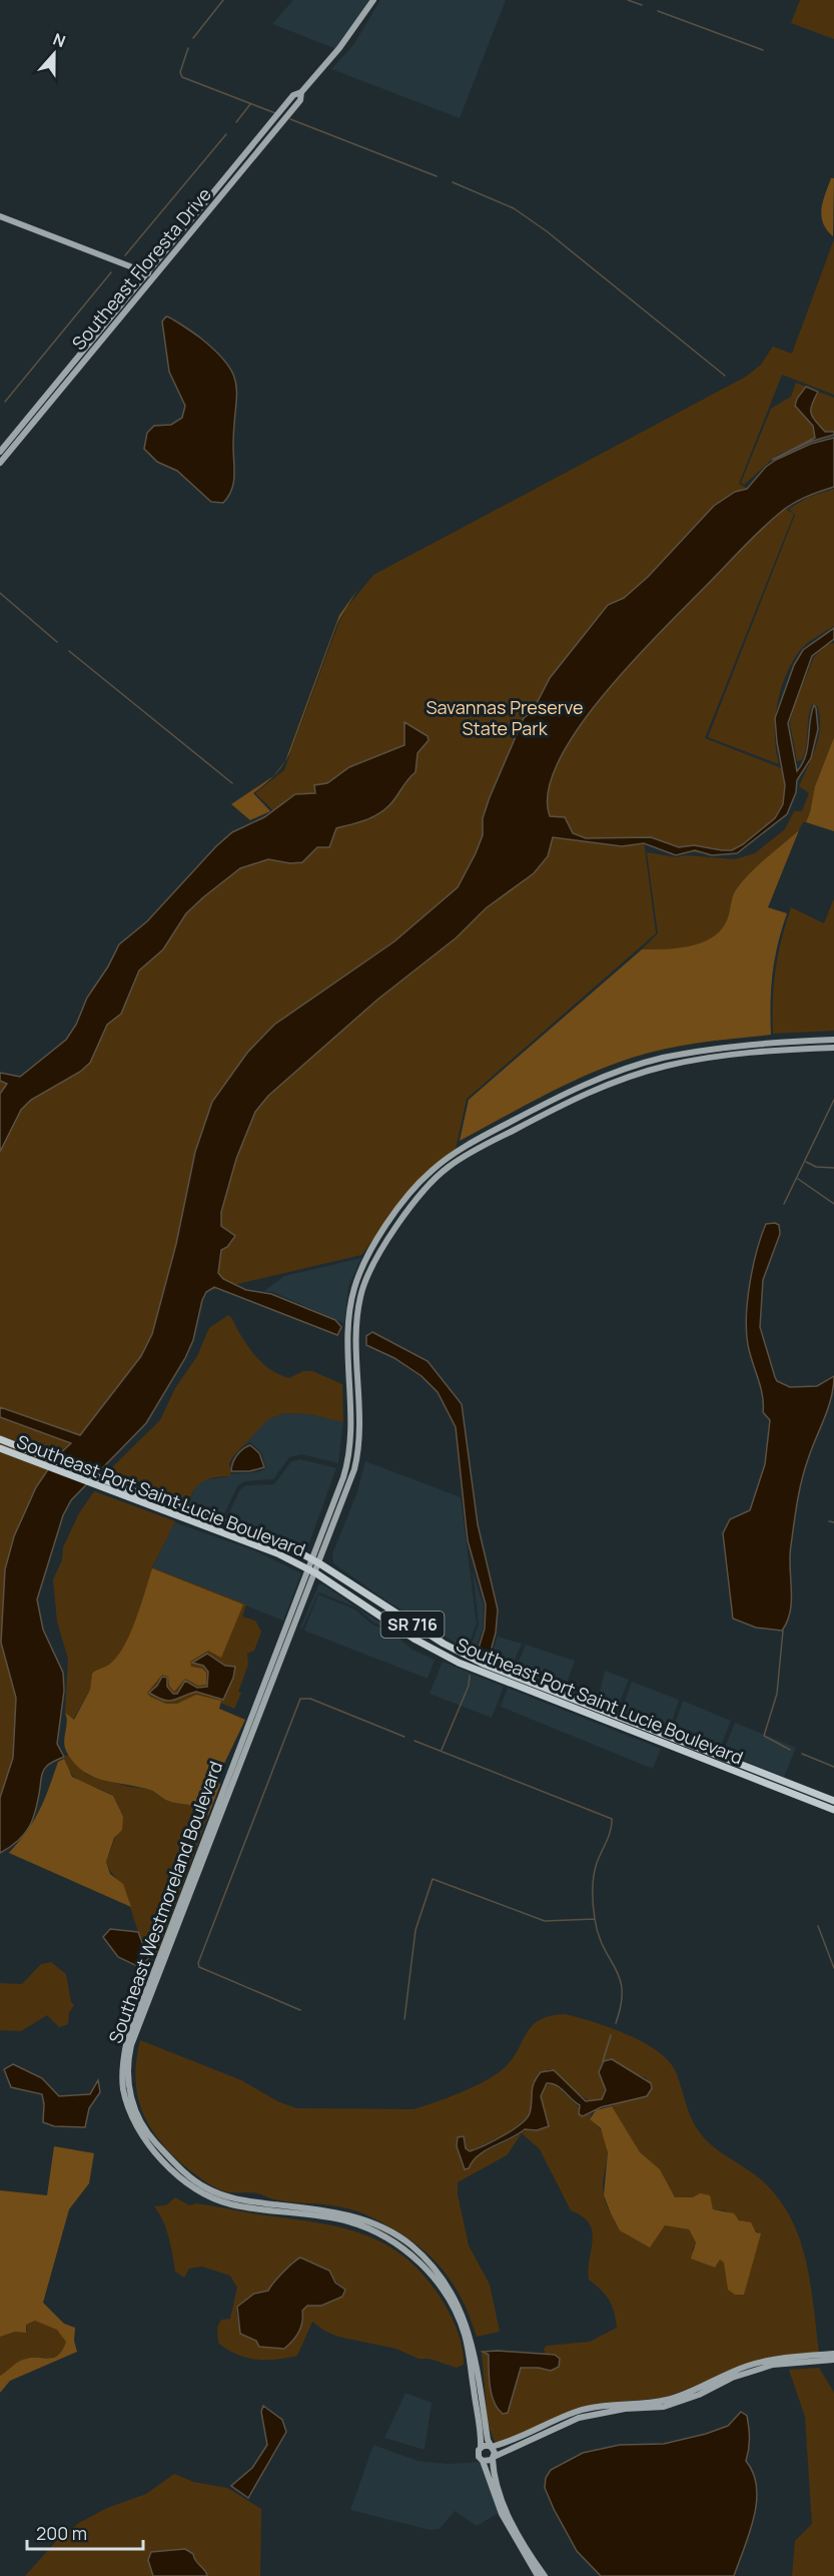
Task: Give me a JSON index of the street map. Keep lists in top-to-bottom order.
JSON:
{
  "streets": {
    "main road": ["Southeast Port Saint Lucie Boulevard", "SR 716"],
    "street": ["Southeast Floresta Drive", "Southeast Westmoreland Boulevard"]
  },
  "crossings": [
    ["Southeast Port Saint Lucie Boulevard", "Southeast Westmoreland Boulevard"]
  ],
  "parks": ["Savannas Preserve State Park"],
  "scale_bar": "200 m",
  "north": "top"
}
